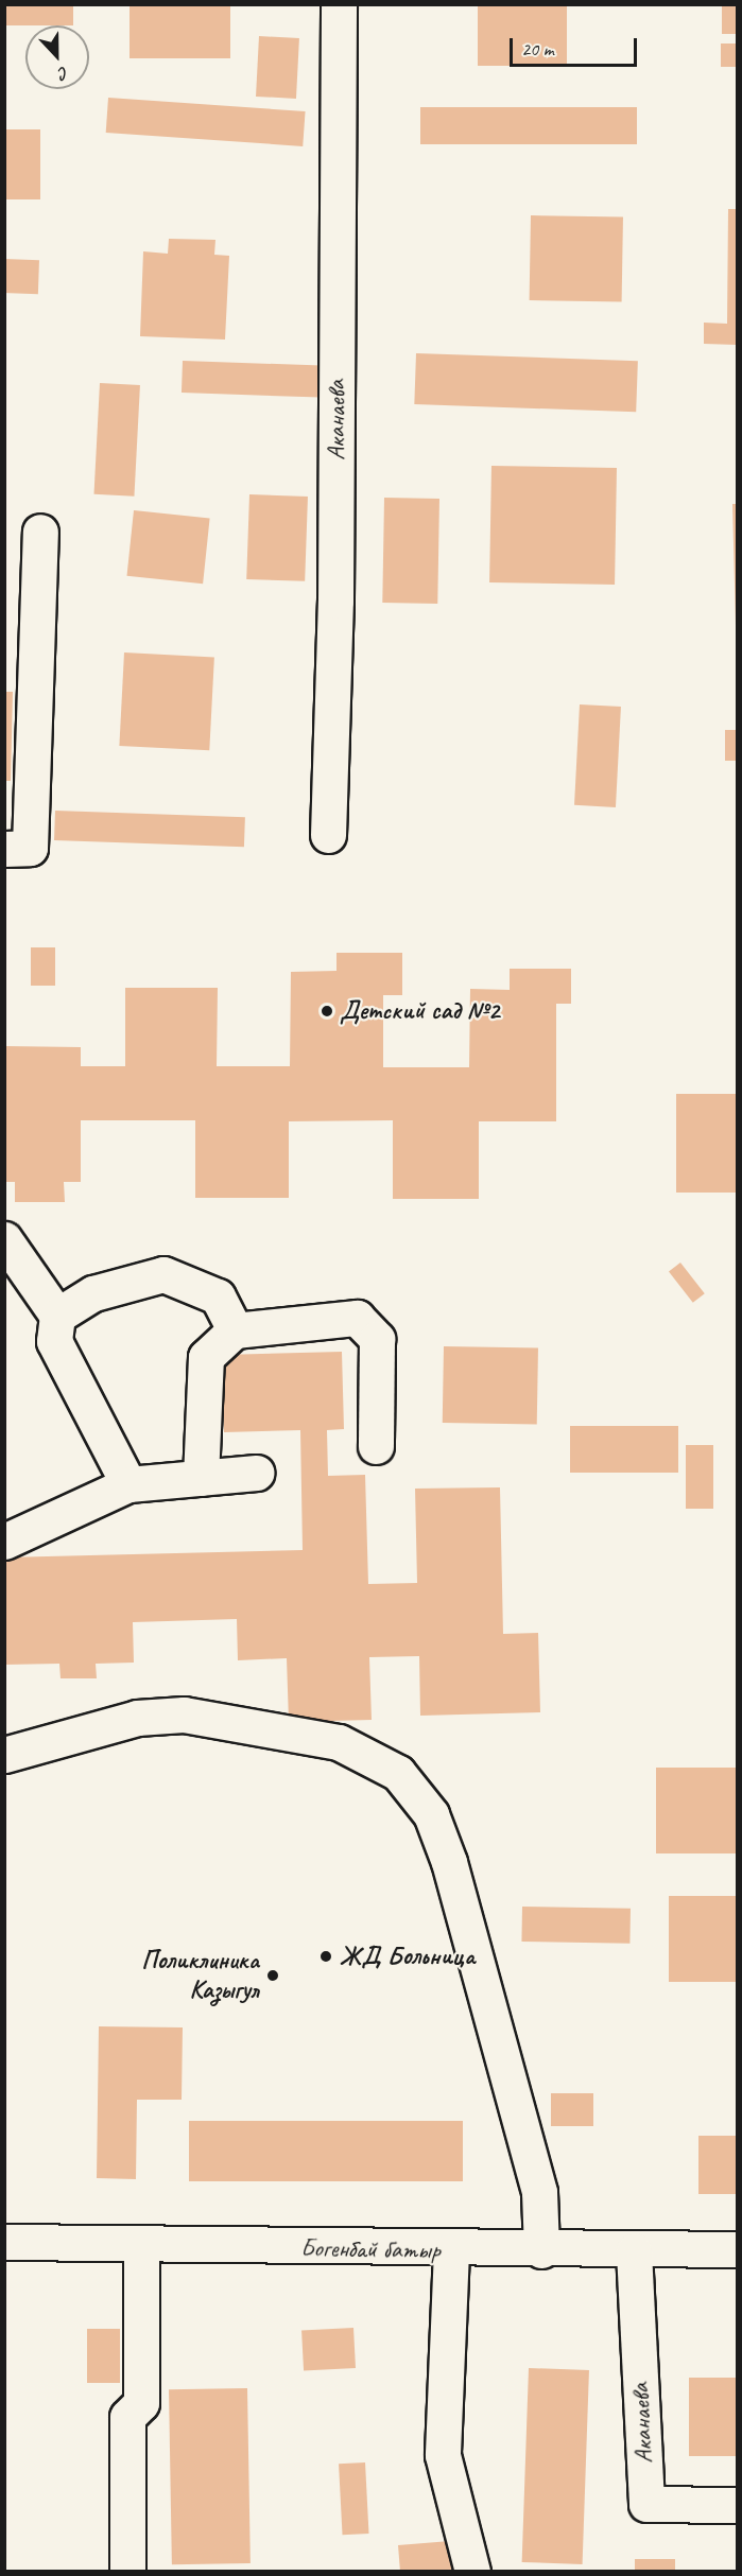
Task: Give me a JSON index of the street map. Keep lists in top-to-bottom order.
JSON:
{
  "streets": {
    "street": ["Аканаева", "Богенбай батыр"]
  },
  "crossings": [
    ["Аканаева", "Богенбай батыр"]
  ],
  "places": ["Детский сад №2", "ЖД Больница", "Поликлиника Казыгул"],
  "scale_bar": "20 m",
  "north": "bottom"
}
